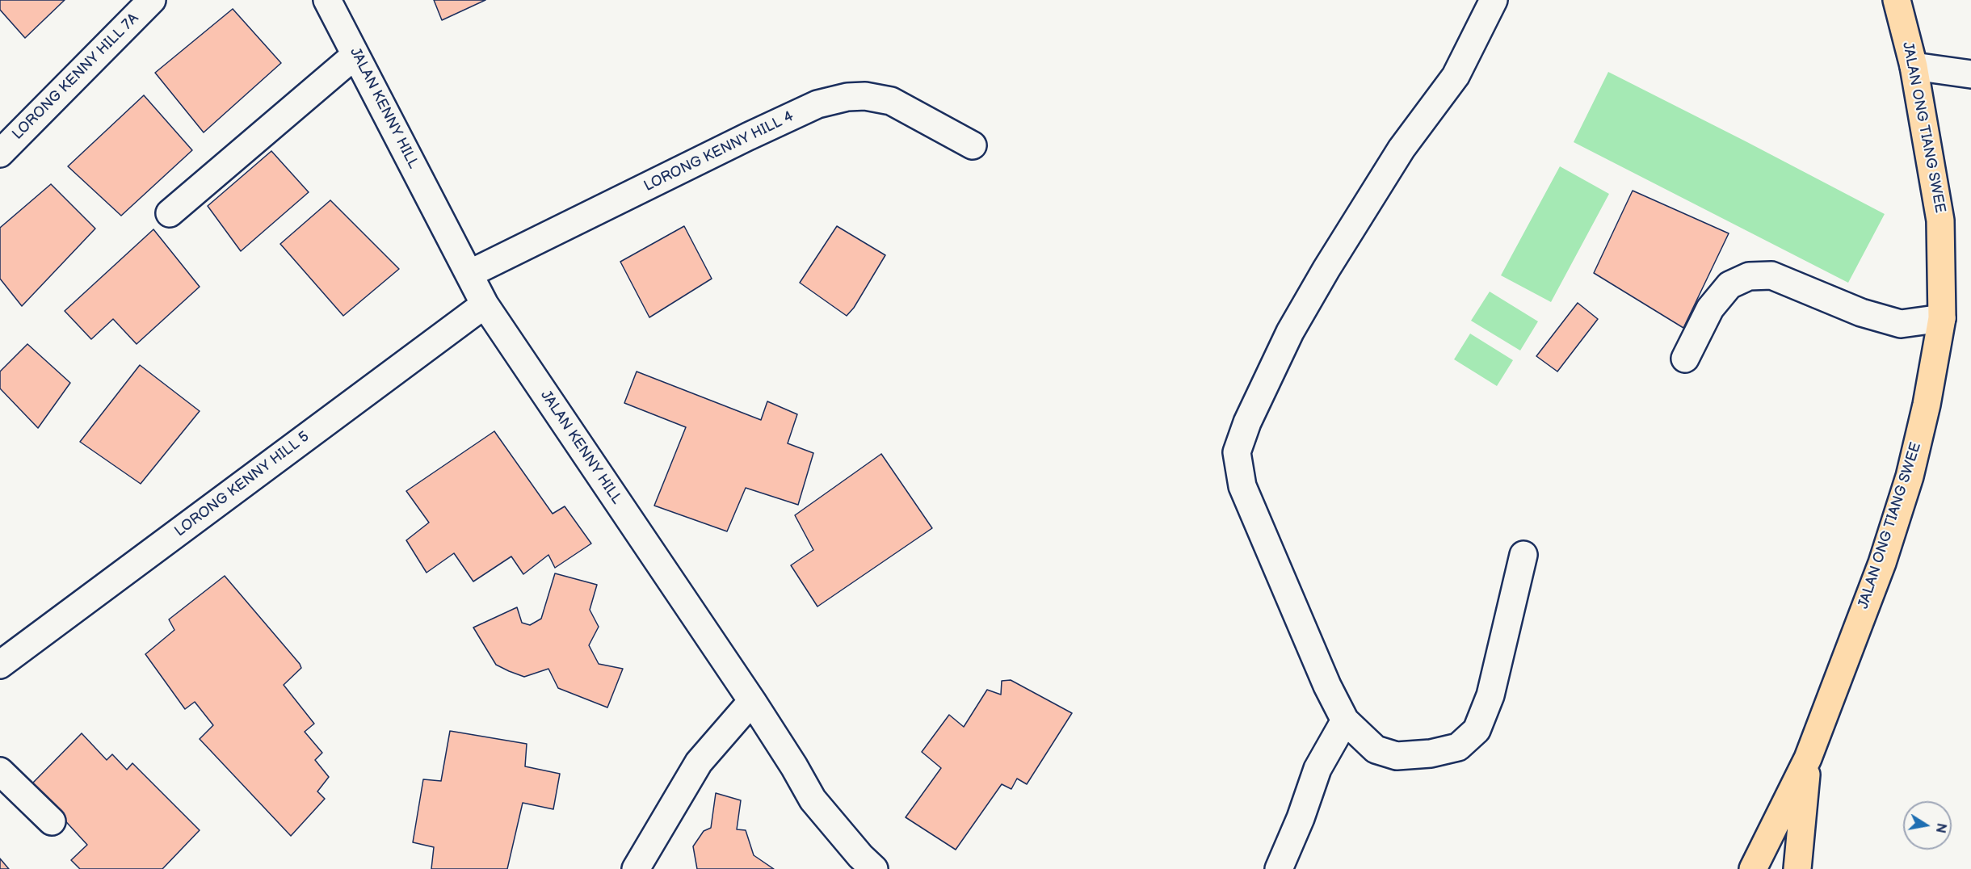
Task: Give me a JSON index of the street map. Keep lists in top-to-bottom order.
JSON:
{
  "streets": {
    "main road": ["JALAN ONG TIANG SWEE"],
    "street": [
      "LORONG KENNY HILL 7A",
      "JALAN KENNY HILL",
      "LORONG KENNY HILL 4",
      "LORONG KENNY HILL 5"
    ]
  },
  "crossings": [
    ["JALAN KENNY HILL", "LORONG KENNY HILL 4"],
    ["JALAN KENNY HILL", "LORONG KENNY HILL 5"]
  ],
  "north": "right"
}
